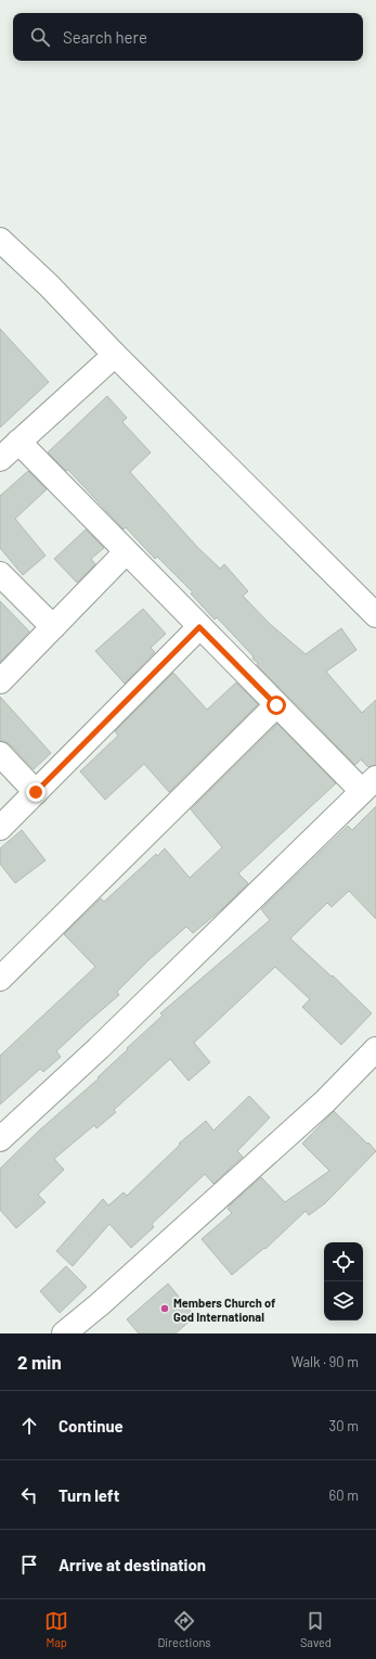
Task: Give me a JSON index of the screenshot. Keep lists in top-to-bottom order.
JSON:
{
  "places": ["Members Church of God International"],
  "page": {
    "search": "Search here",
    "heading": ["2 min", "Walk · 90 m"],
    "list": [
      ["Continue", "30 m"],
      ["Turn left", "60 m"],
      "Arrive at destination"
    ],
    "nav": ["Map", "Directions", "Saved"]
  }
}
